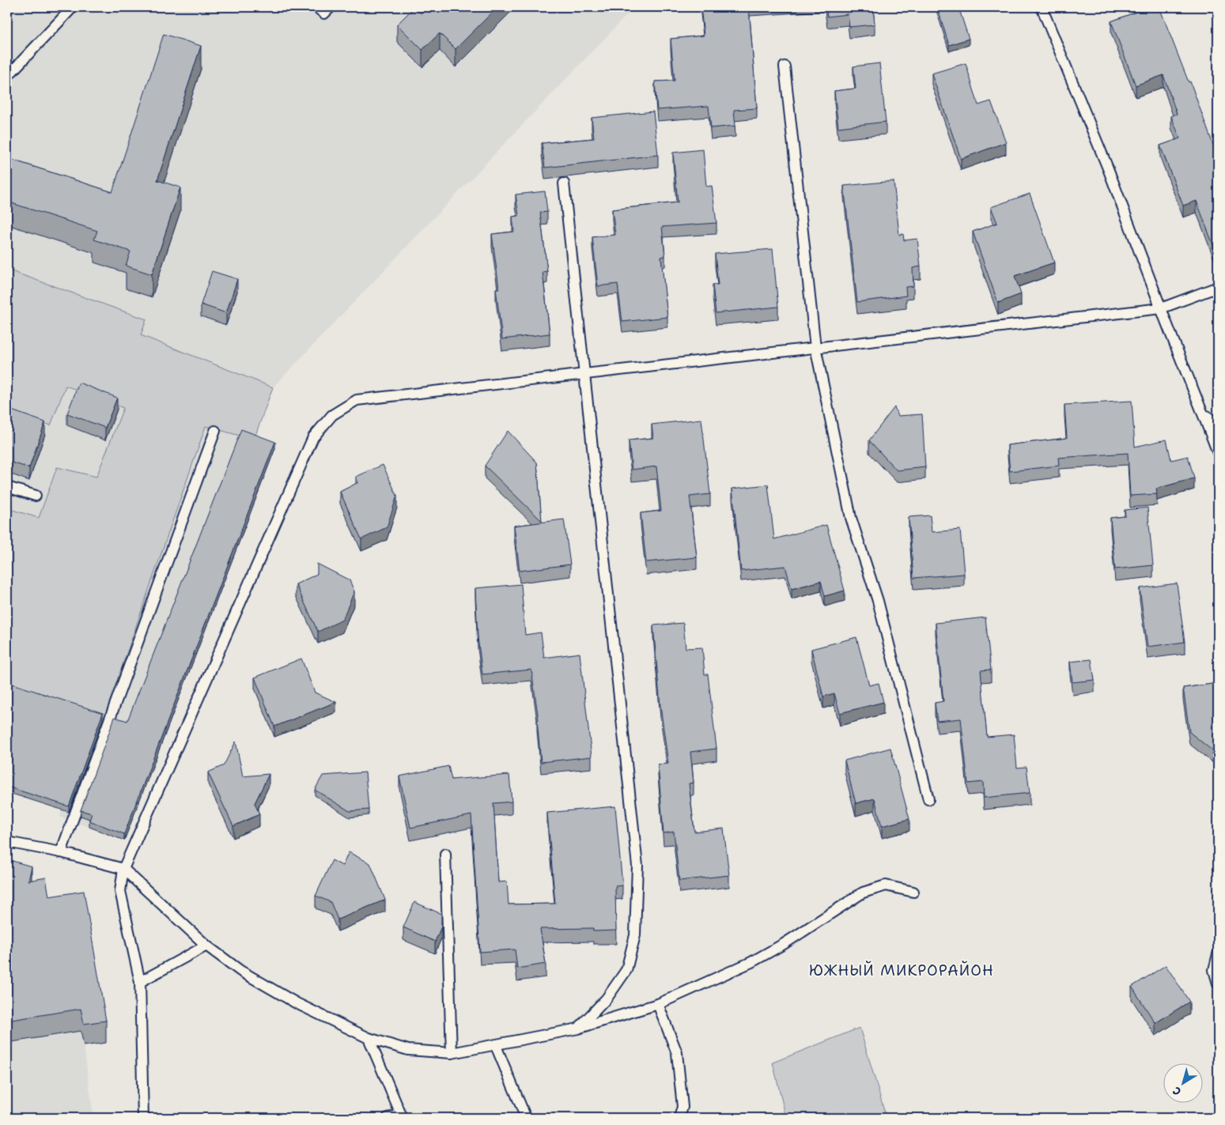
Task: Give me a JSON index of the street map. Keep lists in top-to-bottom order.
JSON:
{
  "districts": ["ЮЖНЫЙ МИКРОРАЙОН"],
  "north": "bottom left"
}
